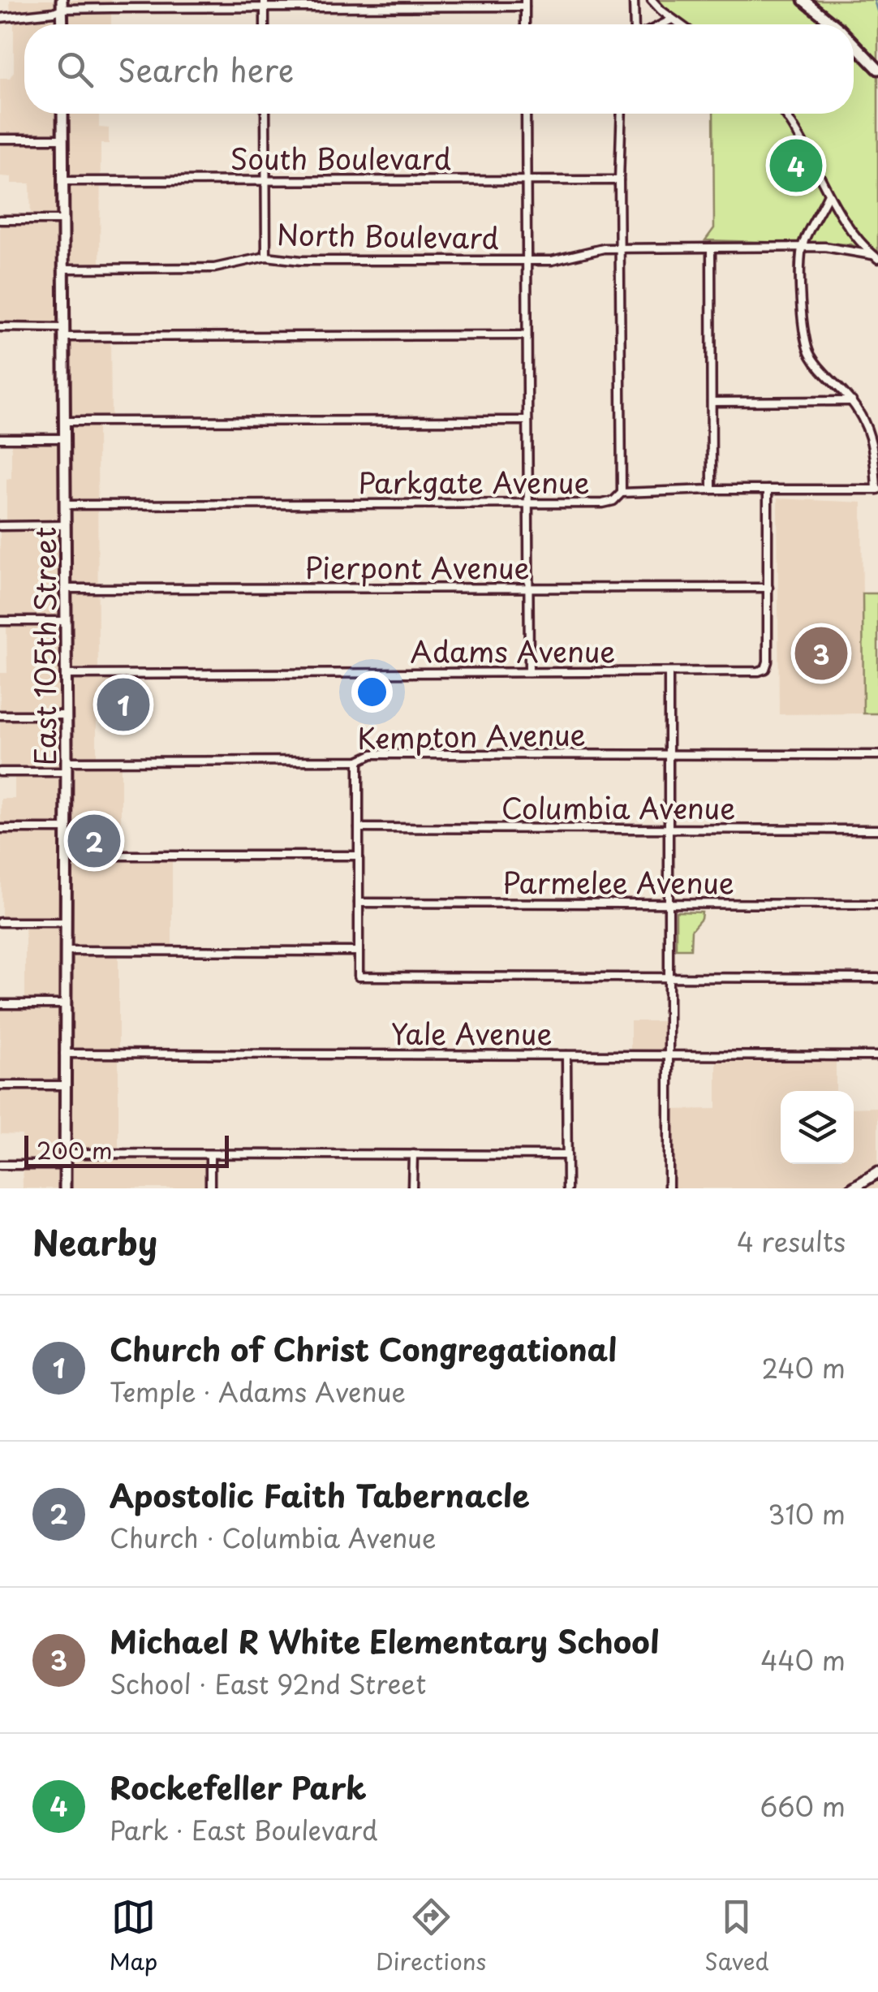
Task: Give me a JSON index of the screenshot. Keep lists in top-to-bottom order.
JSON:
{
  "streets": {
    "main road": ["East 105th Street"],
    "street": [
      "South Boulevard",
      "North Boulevard",
      "Parkgate Avenue",
      "Pierpont Avenue",
      "Adams Avenue",
      "Kempton Avenue",
      "Columbia Avenue",
      "Parmelee Avenue",
      "Yale Avenue"
    ]
  },
  "crossings": [
    ["South Boulevard", "East 105th Street"],
    ["North Boulevard", "East 105th Street"],
    ["Parkgate Avenue", "East 105th Street"],
    ["Pierpont Avenue", "East 105th Street"],
    ["Pierpont Avenue", "Adams Avenue"],
    ["East 105th Street", "Adams Avenue"],
    ["East 105th Street", "Kempton Avenue"],
    ["East 105th Street", "Yale Avenue"]
  ],
  "scale_bar": "200 m",
  "page": {
    "search": "Search here",
    "pins": [
      "4",
      "3",
      "1",
      "2"
    ],
    "scale": "200 m",
    "heading": ["Nearby", "4 results"],
    "list": [
      {
        "mark": "1",
        "name": "Church of Christ Congregational",
        "note": "Temple · Adams Avenue",
        "value": "240 m"
      },
      {
        "mark": "2",
        "name": "Apostolic Faith Tabernacle",
        "note": "Church · Columbia Avenue",
        "value": "310 m"
      },
      {
        "mark": "3",
        "name": "Michael R White Elementary School",
        "note": "School · East 92nd Street",
        "value": "440 m"
      },
      {
        "mark": "4",
        "name": "Rockefeller Park",
        "note": "Park · East Boulevard",
        "value": "660 m"
      }
    ],
    "nav": ["Map", "Directions", "Saved"]
  }
}
